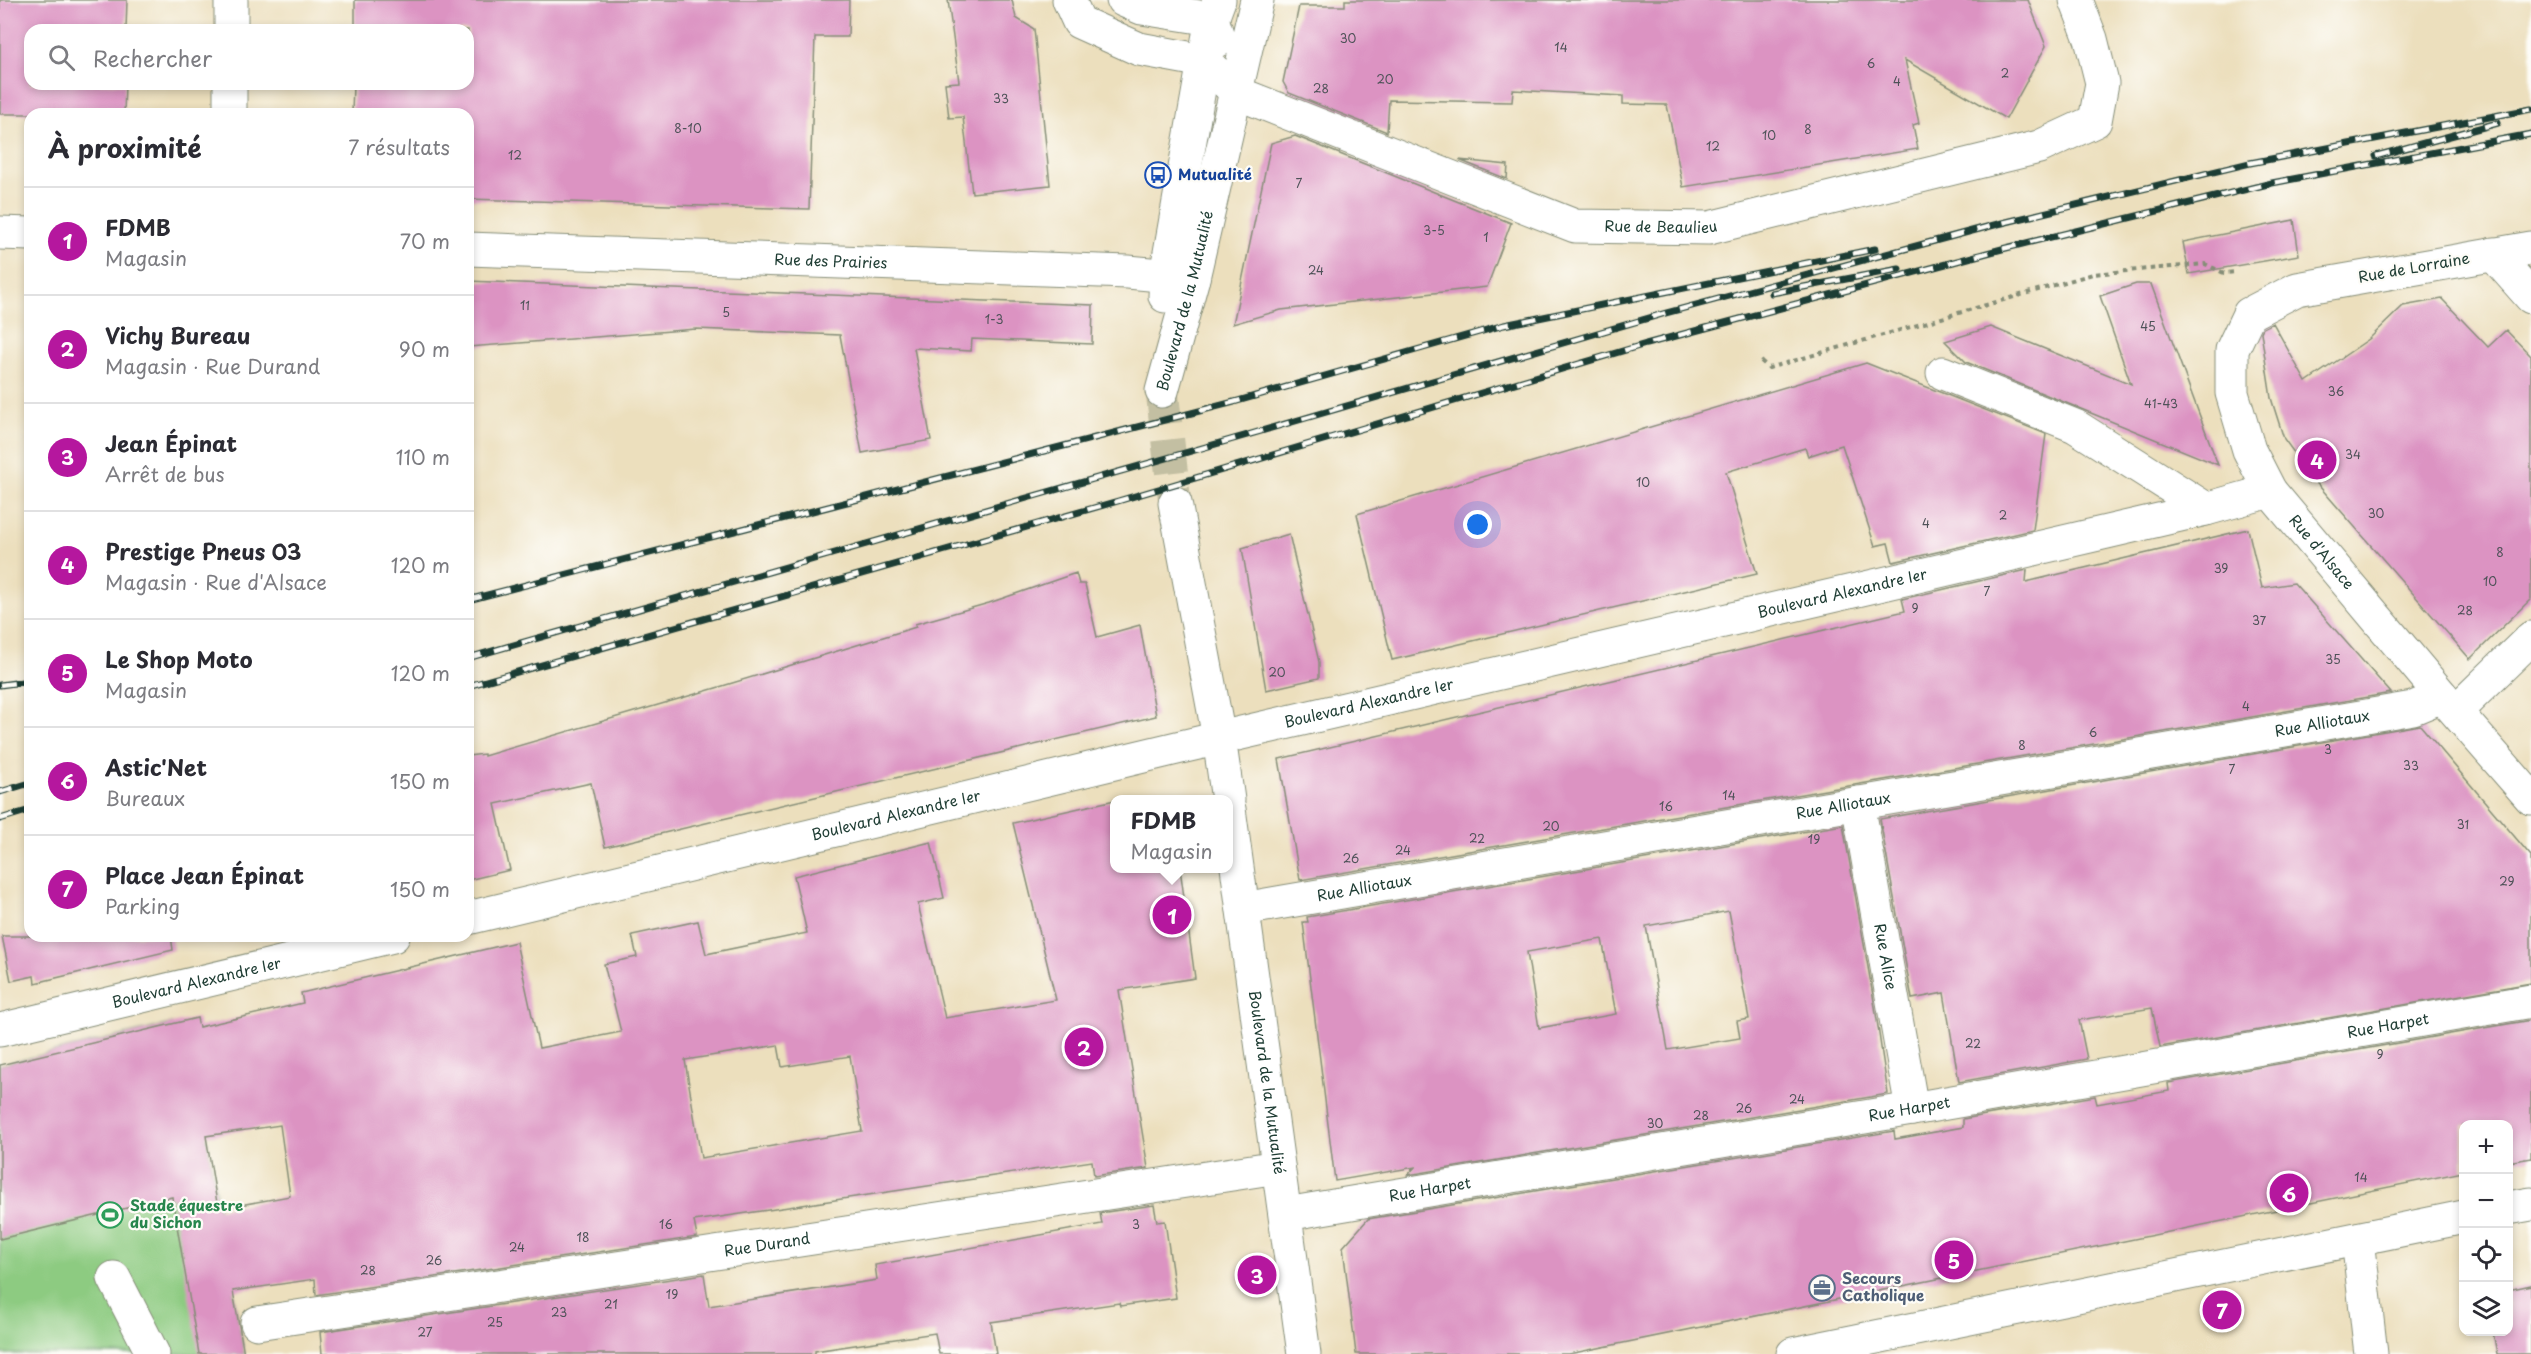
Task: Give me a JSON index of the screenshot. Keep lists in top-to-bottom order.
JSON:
{
  "streets": {
    "street": [
      "Rue de Beaulieu",
      "Rue des Prairies",
      "Rue de Lorraine",
      "Boulevard de la Mutualité",
      "Rue d'Alsace",
      "Boulevard Alexandre Ier",
      "Rue Alliotaux",
      "Rue Alice",
      "Rue Harpet",
      "Rue Durand"
    ]
  },
  "crossings": [
    ["Rue de Beaulieu", "Boulevard de la Mutualité"],
    ["Rue des Prairies", "Boulevard de la Mutualité"],
    ["Rue de Lorraine", "Rue d'Alsace"],
    ["Boulevard de la Mutualité", "Rue Alliotaux"],
    ["Boulevard de la Mutualité", "Rue Harpet"],
    ["Boulevard de la Mutualité", "Rue Durand"],
    ["Rue d'Alsace", "Boulevard Alexandre Ier"],
    ["Rue d'Alsace", "Rue Alliotaux"],
    ["Rue Alliotaux", "Rue Alice"],
    ["Rue Alice", "Rue Harpet"]
  ],
  "places": {
    "bus stop": ["Mutualité"],
    "sports": ["Stade équestre du Sichon"],
    "office": ["Secours Catholique"]
  },
  "house_numbers": [
    "30",
    "14",
    "6",
    "2",
    "20",
    "4",
    "28",
    "33",
    "8-10",
    "8",
    "10",
    "12",
    "12",
    "7",
    "3-5",
    "1",
    "24",
    "11",
    "5",
    "1-3",
    "45",
    "36",
    "41-43",
    "34",
    "10",
    "30",
    "2",
    "4",
    "8",
    "39",
    "10",
    "7",
    "9",
    "28",
    "37",
    "35",
    "20",
    "4",
    "6",
    "8",
    "3",
    "33",
    "7",
    "14",
    "16",
    "31",
    "20",
    "22",
    "19",
    "24",
    "26",
    "29",
    "22",
    "9",
    "24",
    "26",
    "28",
    "30",
    "14",
    "16",
    "3",
    "18",
    "24",
    "26",
    "28",
    "19",
    "21",
    "23",
    "25",
    "27"
  ],
  "page": {
    "search": "Rechercher",
    "heading": ["À proximité", "7 résultats"],
    "list": [
      {
        "mark": "1",
        "name": "FDMB",
        "note": "Magasin",
        "value": "70 m"
      },
      {
        "mark": "2",
        "name": "Vichy Bureau",
        "note": "Magasin · Rue Durand",
        "value": "90 m"
      },
      {
        "mark": "3",
        "name": "Jean Épinat",
        "note": "Arrêt de bus",
        "value": "110 m"
      },
      {
        "mark": "4",
        "name": "Prestige Pneus 03",
        "note": "Magasin · Rue d'Alsace",
        "value": "120 m"
      },
      {
        "mark": "5",
        "name": "Le Shop Moto",
        "note": "Magasin",
        "value": "120 m"
      },
      {
        "mark": "6",
        "name": "Astic'Net",
        "note": "Bureaux",
        "value": "150 m"
      },
      {
        "mark": "7",
        "name": "Place Jean Épinat",
        "note": "Parking",
        "value": "150 m"
      }
    ],
    "pins": [
      "4",
      "1",
      "2",
      "6",
      "5",
      "3",
      "7"
    ],
    "popup": ["FDMB", "Magasin"],
    "map_buttons": ["+", "−"]
  }
}
